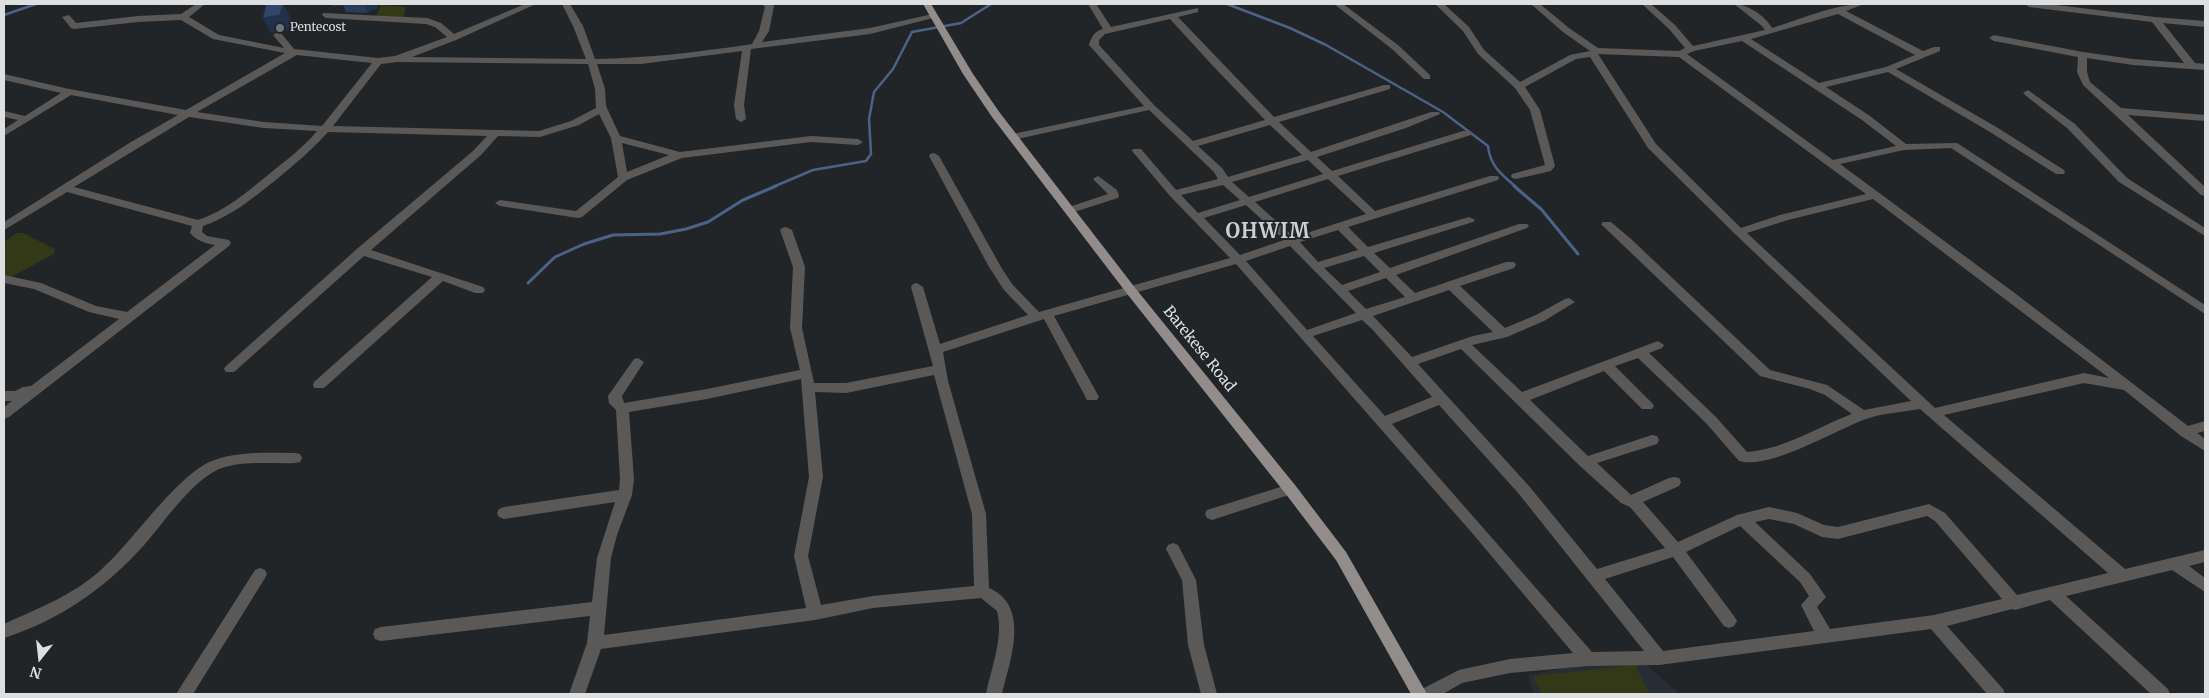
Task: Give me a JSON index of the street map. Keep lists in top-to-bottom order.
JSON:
{
  "streets": {
    "main road": ["Barekese Road"]
  },
  "districts": ["OHWIM"],
  "places": ["Pentecost"],
  "north": "bottom"
}
